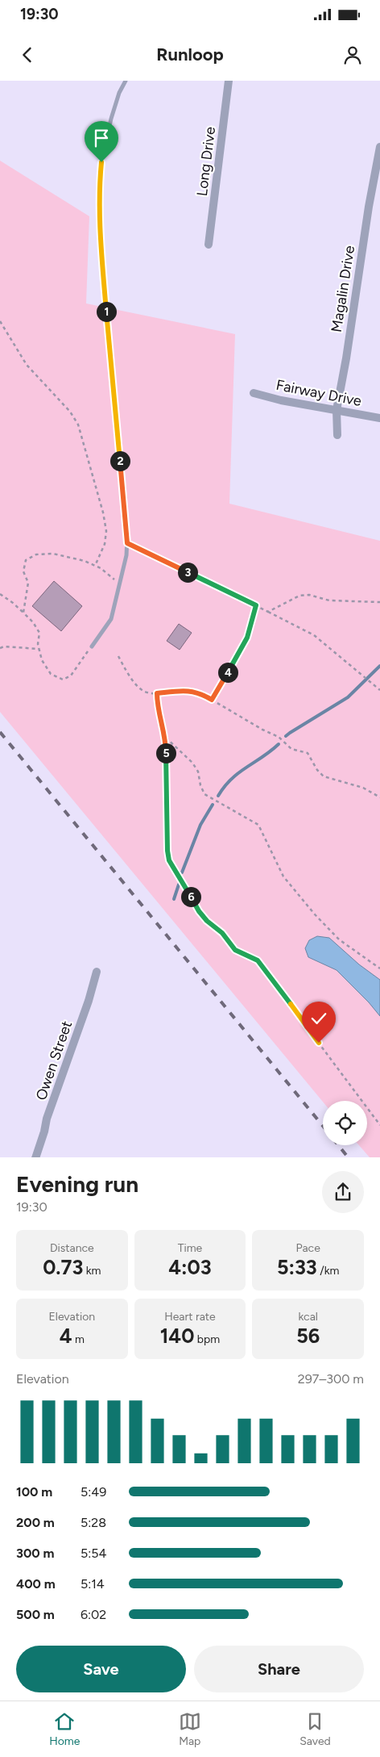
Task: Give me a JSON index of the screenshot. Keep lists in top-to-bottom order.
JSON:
{
  "streets": {
    "street": [
      "Long Drive",
      "Magalin Drive",
      "Fairway Drive",
      "Owen Street"
    ]
  },
  "crossings": [
    ["Magalin Drive", "Fairway Drive"]
  ],
  "page": {
    "status": "19:30",
    "header": "Runloop",
    "pins": [
      "1",
      "2",
      "3",
      "4",
      "5",
      "6"
    ],
    "heading": ["Evening run", "19:30"],
    "stats": [
      ["Distance", "0.73 km"],
      ["Time", "4:03"],
      ["Pace", "5:33 /km"],
      ["Elevation", "4 m"],
      ["Heart rate", "140 bpm"],
      ["kcal", "56"]
    ],
    "chart": ["Elevation", "297–300 m"],
    "list": [
      {
        "name": "100 m",
        "note": "5:49"
      },
      {
        "name": "200 m",
        "note": "5:28"
      },
      {
        "name": "300 m",
        "note": "5:54"
      },
      {
        "name": "400 m",
        "note": "5:14"
      },
      {
        "name": "500 m",
        "note": "6:02"
      }
    ],
    "buttons": ["Save", "Share"],
    "tabs": ["Home", "Map", "Saved"]
  }
}
